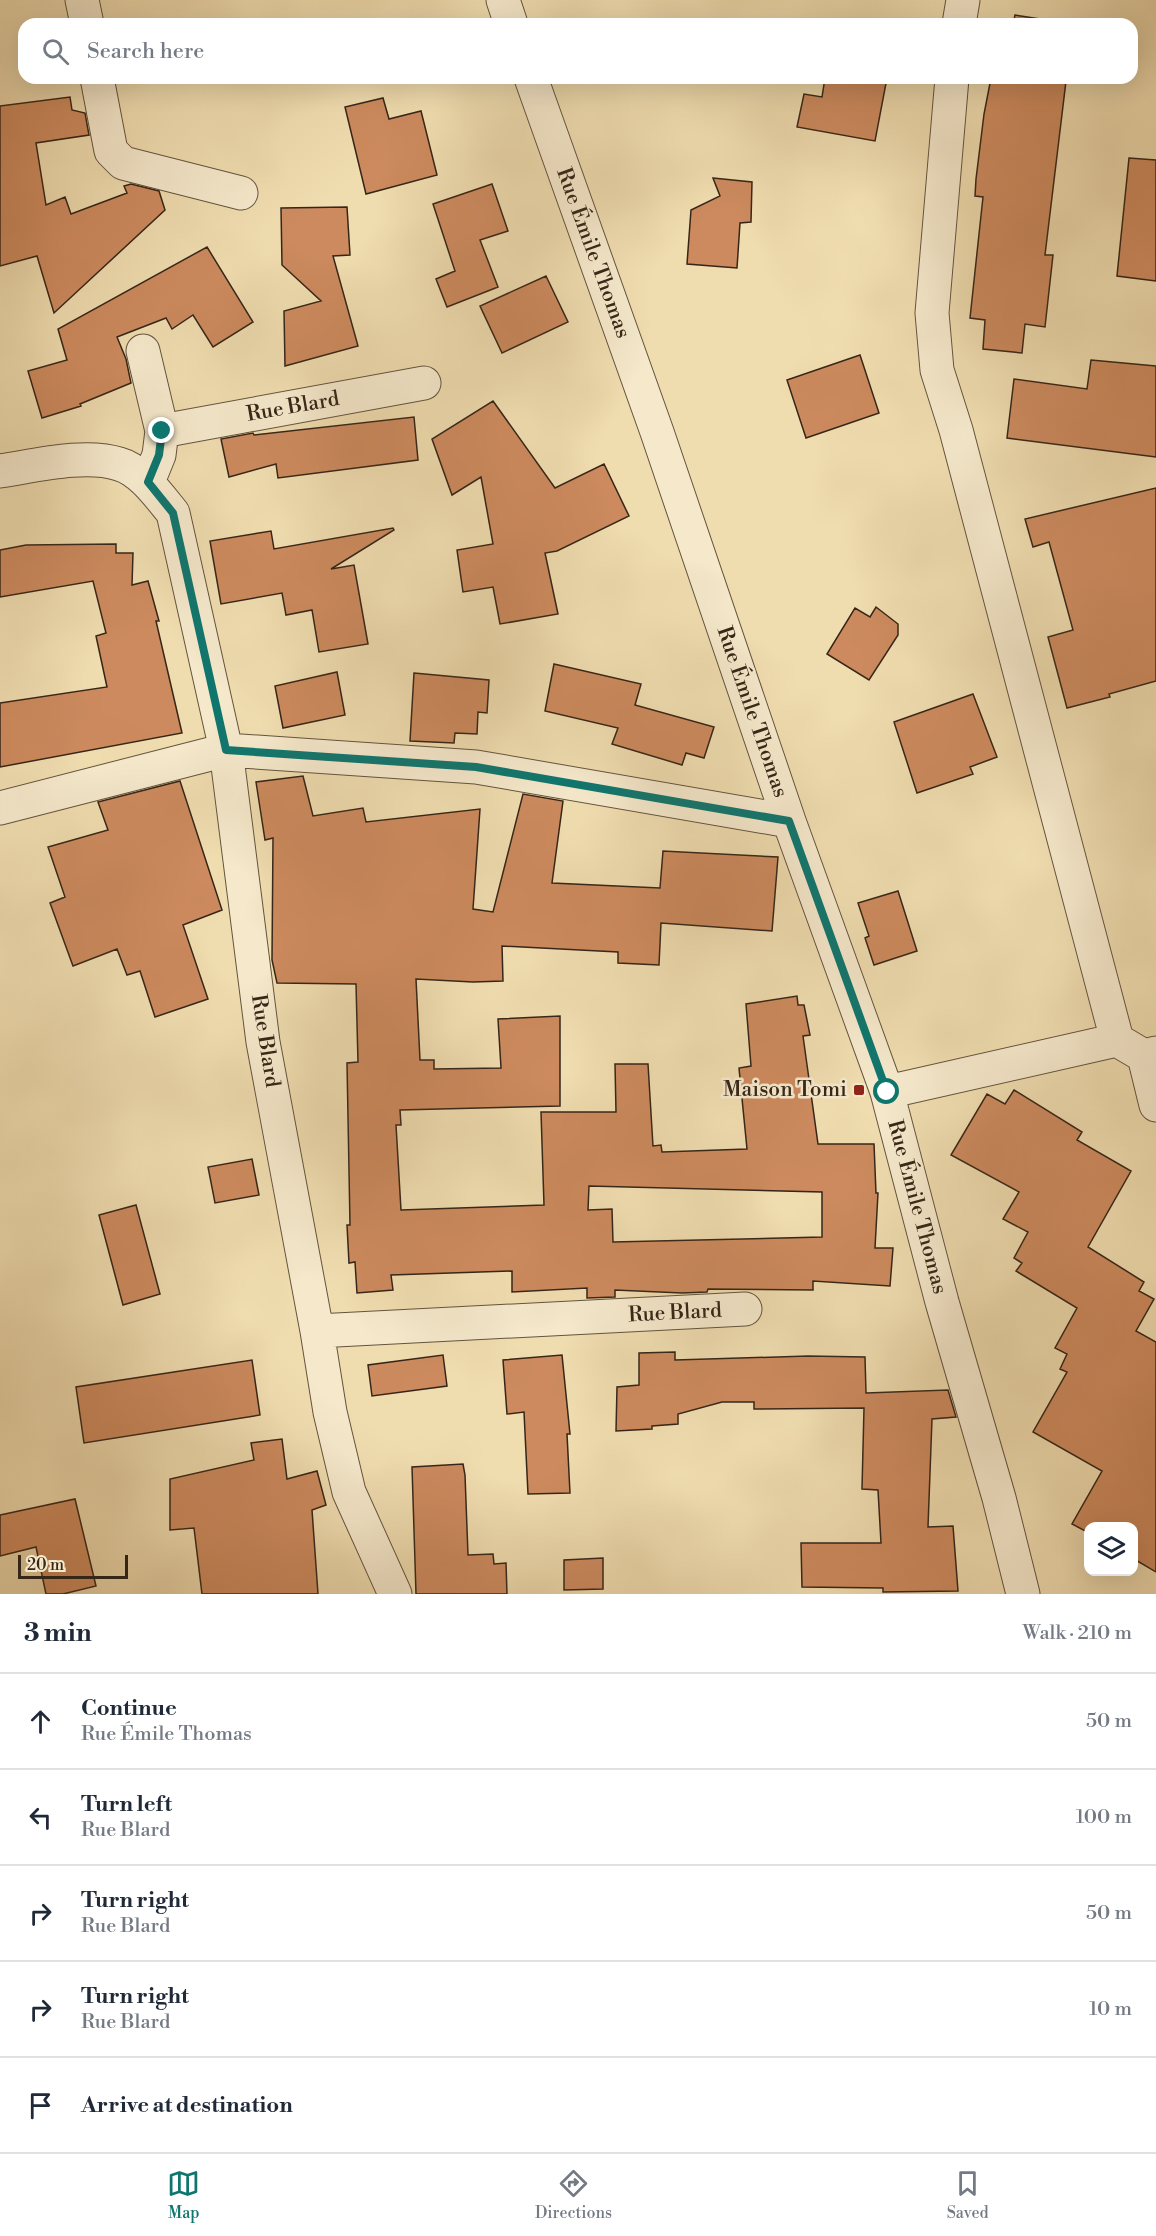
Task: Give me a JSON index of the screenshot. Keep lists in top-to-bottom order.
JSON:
{
  "streets": {
    "street": ["Rue Émile Thomas", "Rue Blard"]
  },
  "places": {
    "transit": ["Maison Tomi"]
  },
  "scale_bar": "20 m",
  "page": {
    "search": "Search here",
    "scale": "20 m",
    "heading": ["3 min", "Walk · 210 m"],
    "list": [
      ["Continue", "Rue Émile Thomas", "50 m"],
      ["Turn left", "Rue Blard", "100 m"],
      ["Turn right", "Rue Blard", "50 m"],
      ["Turn right", "Rue Blard", "10 m"],
      "Arrive at destination"
    ],
    "nav": ["Map", "Directions", "Saved"]
  }
}
